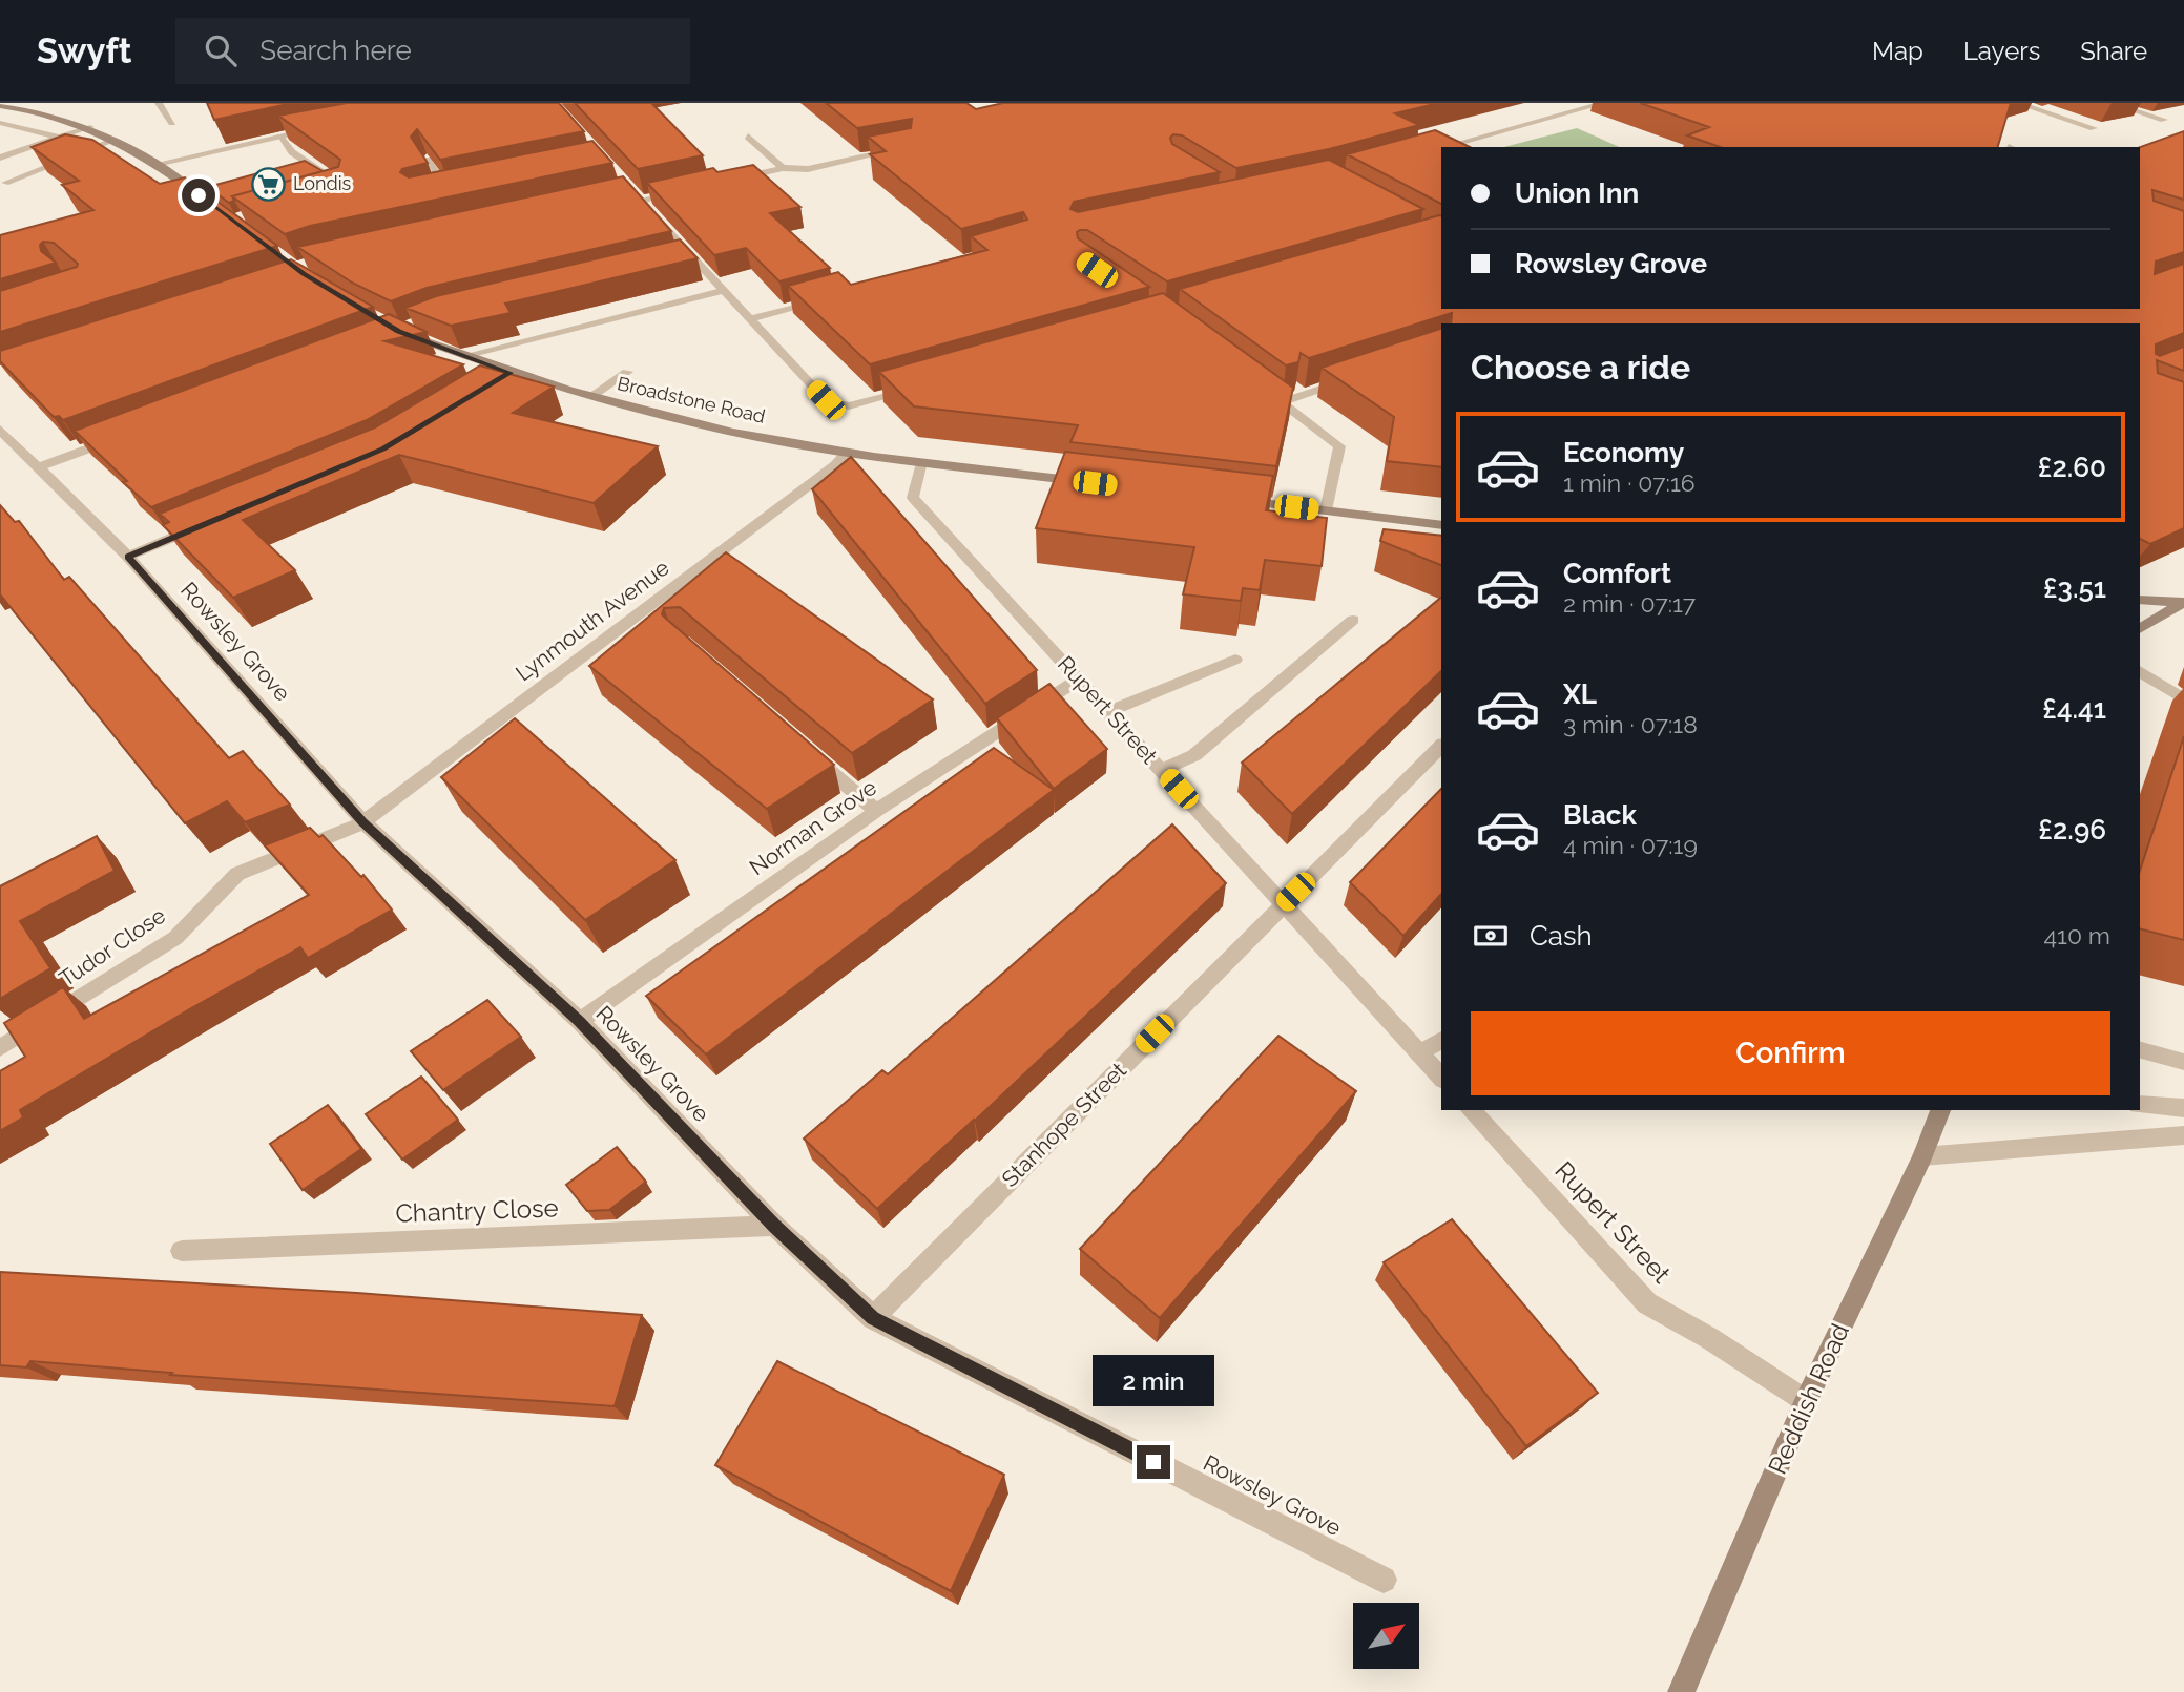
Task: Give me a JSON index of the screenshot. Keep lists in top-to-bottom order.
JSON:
{
  "streets": {
    "main road": ["Broadstone Road", "Reddish Road"],
    "street": [
      "Lynmouth Avenue",
      "Rowsley Grove",
      "Rupert Street",
      "Norman Grove",
      "Tudor Close",
      "Stanhope Street",
      "Chantry Close"
    ]
  },
  "crossings": [
    ["Broadstone Road", "Lynmouth Avenue"],
    ["Broadstone Road", "Rupert Street"],
    ["Lynmouth Avenue", "Rowsley Grove"],
    ["Lynmouth Avenue", "Tudor Close"],
    ["Rowsley Grove", "Norman Grove"],
    ["Rowsley Grove", "Tudor Close"],
    ["Rowsley Grove", "Stanhope Street"],
    ["Rowsley Grove", "Chantry Close"],
    ["Rupert Street", "Norman Grove"],
    ["Rupert Street", "Stanhope Street"],
    ["Rupert Street", "Reddish Road"]
  ],
  "places": {
    "supermarket": ["Londis"]
  },
  "north": "top right",
  "page": {
    "header": "Swyft",
    "search": "Search here",
    "nav": ["Map", "Layers", "Share"],
    "banner": ["Union Inn", "Rowsley Grove"],
    "heading": "Choose a ride",
    "list": [
      {
        "name": "Economy",
        "note": "1 min · 07:16",
        "value": "£2.60"
      },
      {
        "name": "Comfort",
        "note": "2 min · 07:17",
        "value": "£3.51"
      },
      {
        "name": "XL",
        "note": "3 min · 07:18",
        "value": "£4.41"
      },
      {
        "name": "Black",
        "note": "4 min · 07:19",
        "value": "£2.96"
      }
    ],
    "pay": ["Cash", "410 m"],
    "buttons": "Confirm",
    "bubble": "2 min"
  }
}
